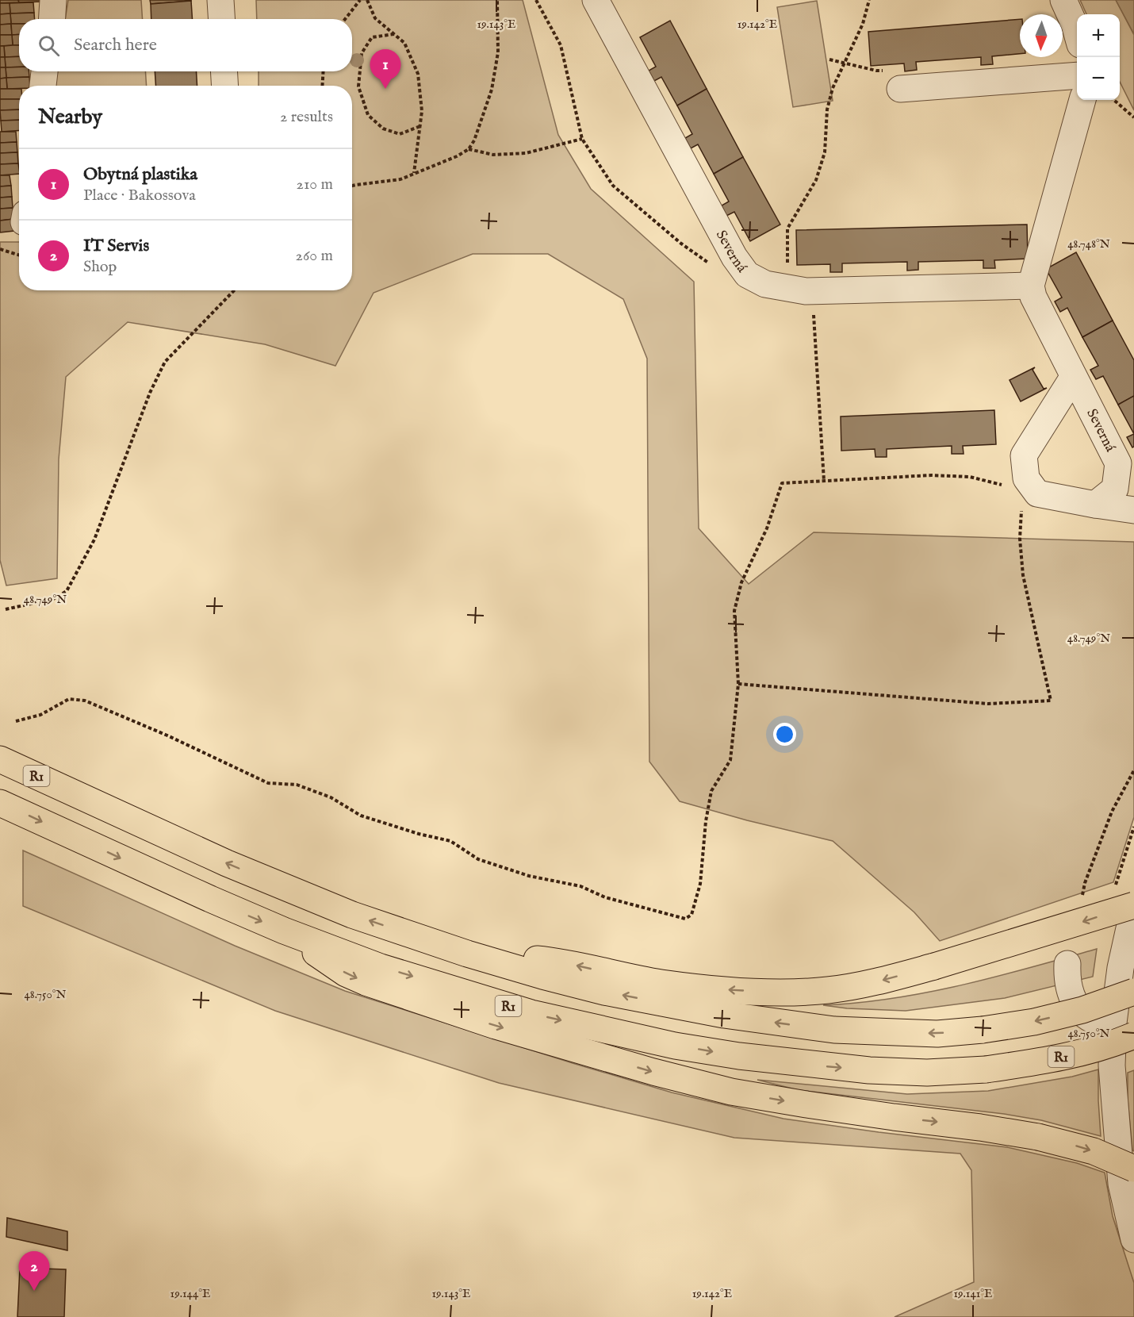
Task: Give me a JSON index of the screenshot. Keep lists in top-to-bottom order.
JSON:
{
  "streets": {
    "highway": ["R1"],
    "street": ["Severná"]
  },
  "north": "bottom",
  "page": {
    "map_buttons": ["+", "−"],
    "search": "Search here",
    "pins": ["1", "2"],
    "heading": ["Nearby", "2 results"],
    "list": [
      {
        "mark": "1",
        "name": "Obytná plastika",
        "note": "Place · Bakossova",
        "value": "210 m"
      },
      {
        "mark": "2",
        "name": "IT Servis",
        "note": "Shop",
        "value": "260 m"
      }
    ]
  },
  "coordinates": [
    "19.143°E",
    "19.142°E",
    "48.748°N",
    "48.749°N",
    "48.750°N",
    "19.144°E",
    "19.141°E"
  ]
}
